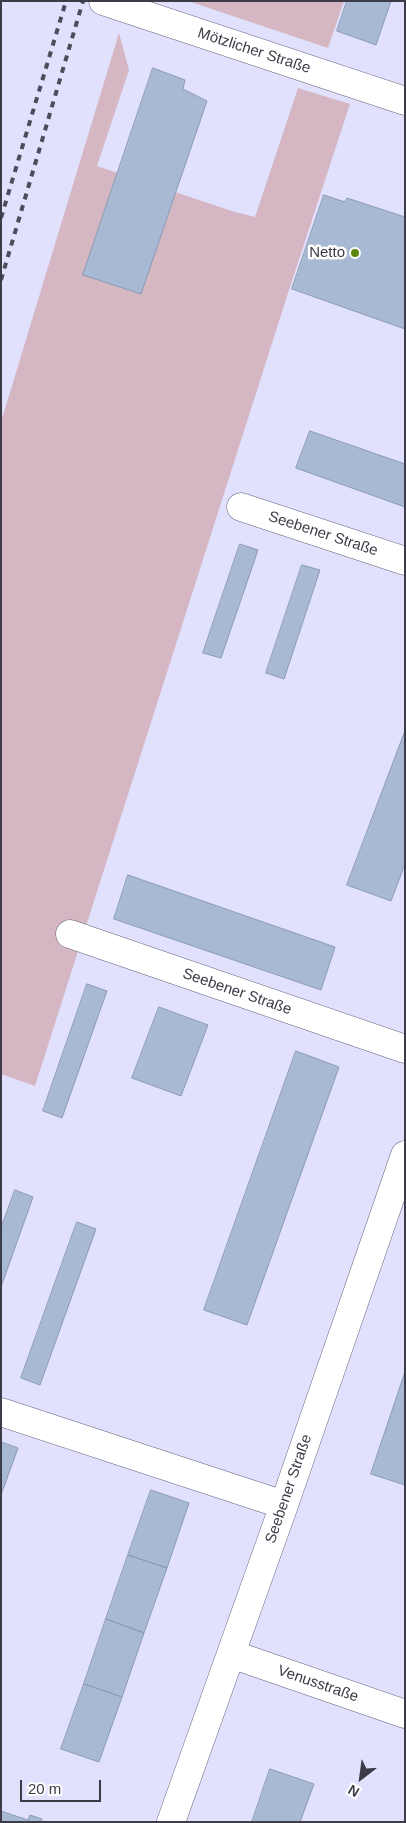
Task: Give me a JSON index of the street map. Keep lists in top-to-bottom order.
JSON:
{
  "streets": {
    "street": ["Mötzlicher Straße", "Seebener Straße", "Venusstraße"]
  },
  "crossings": [
    ["Seebener Straße", "Venusstraße"]
  ],
  "places": ["Netto"],
  "scale_bar": "20 m",
  "north": "bottom left"
}
